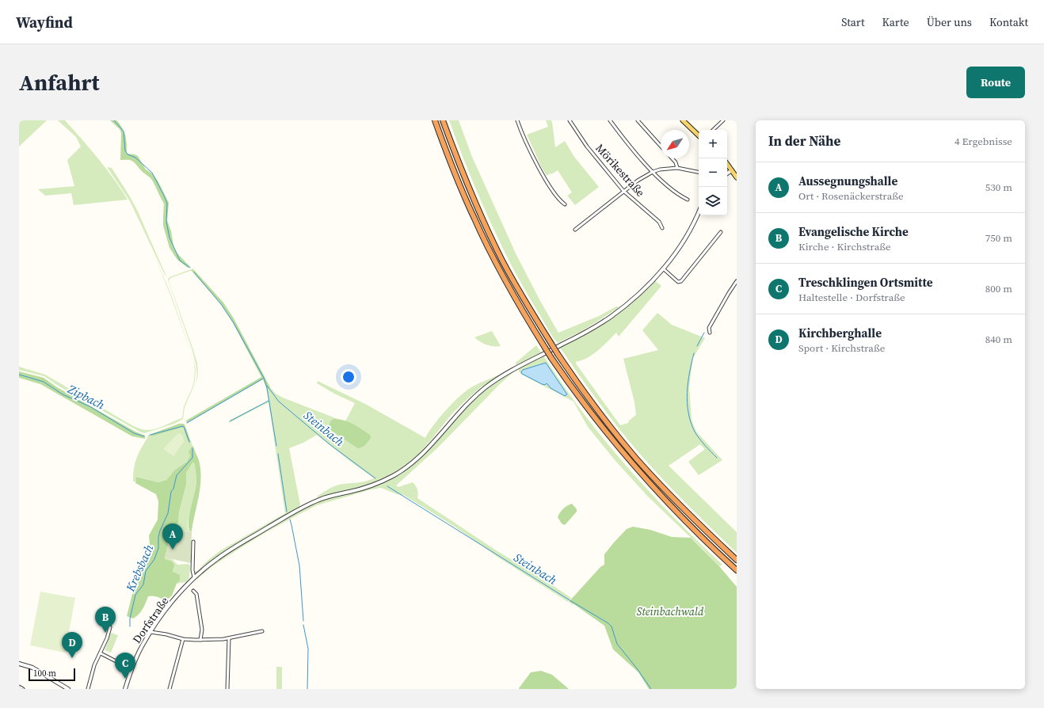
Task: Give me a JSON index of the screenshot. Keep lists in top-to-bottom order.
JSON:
{
  "streets": {
    "street": ["Mörikestraße", "Dorfstraße"]
  },
  "water": ["Zipbach", "Steinbach", "Krebsbach"],
  "parks": ["Steinbachwald"],
  "scale_bar": "100 m",
  "north": "bottom left",
  "page": {
    "header": "Wayfind",
    "nav": [
      "Start",
      "Karte",
      "Über uns",
      "Kontakt"
    ],
    "buttons": "Route",
    "title": "Anfahrt",
    "heading": ["In der Nähe", "4 Ergebnisse"],
    "map_buttons": ["+", "−"],
    "list": [
      {
        "mark": "A",
        "name": "Aussegnungshalle",
        "note": "Ort · Rosenäckerstraße",
        "value": "530 m"
      },
      {
        "mark": "B",
        "name": "Evangelische Kirche",
        "note": "Kirche · Kirchstraße",
        "value": "750 m"
      },
      {
        "mark": "C",
        "name": "Treschklingen Ortsmitte",
        "note": "Haltestelle · Dorfstraße",
        "value": "800 m"
      },
      {
        "mark": "D",
        "name": "Kirchberghalle",
        "note": "Sport · Kirchstraße",
        "value": "840 m"
      }
    ],
    "pins": [
      "A",
      "B",
      "D",
      "C"
    ],
    "scale": "100 m"
  }
}
